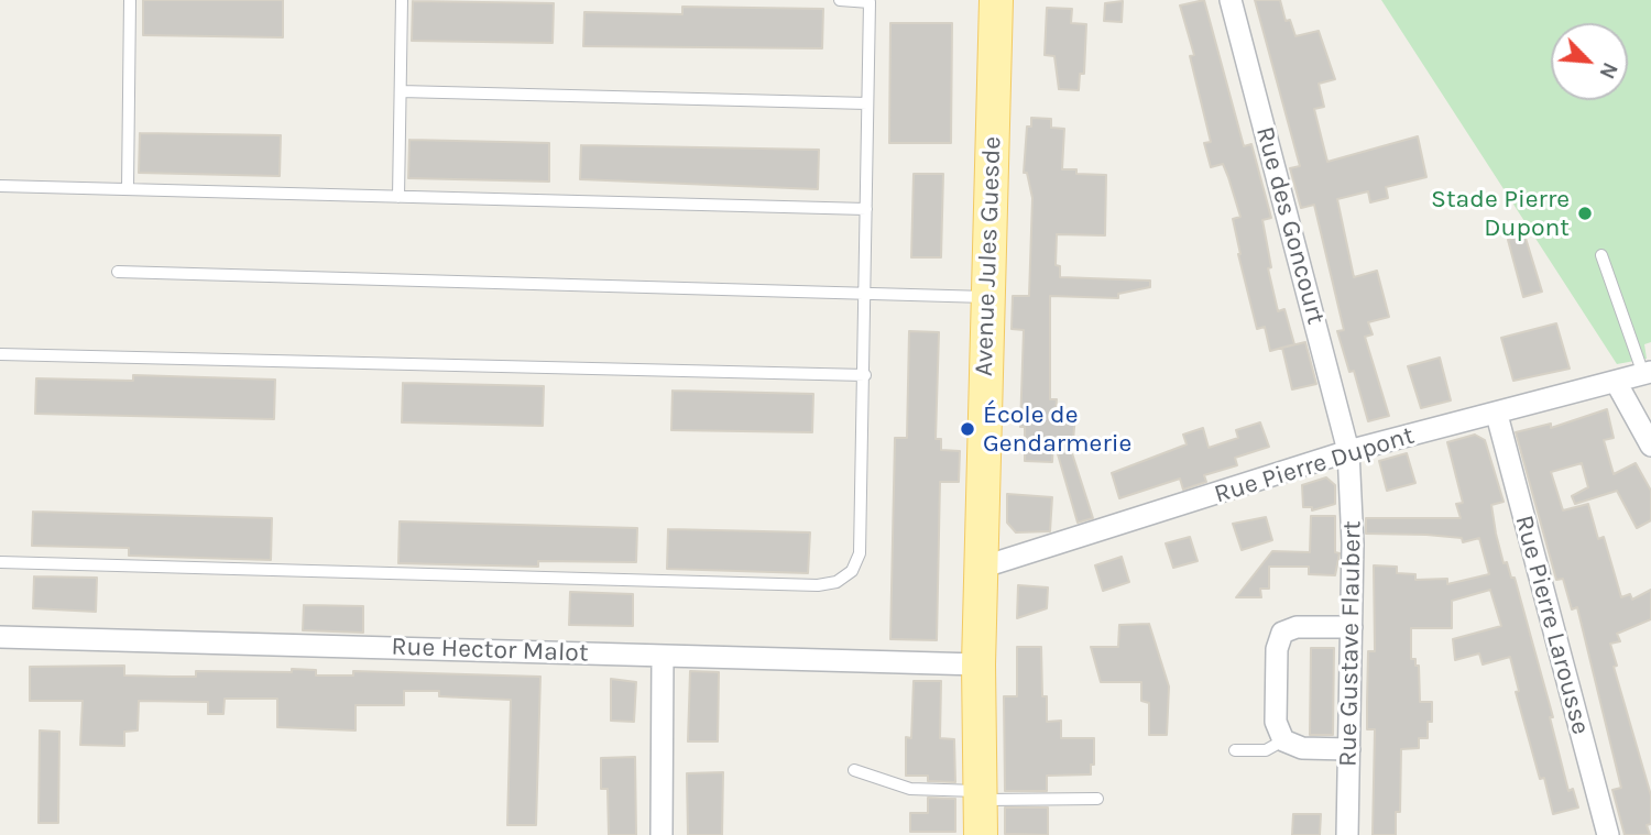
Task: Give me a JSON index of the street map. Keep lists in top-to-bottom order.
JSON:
{
  "streets": {
    "main road": ["Avenue Jules Guesde"],
    "street": [
      "Rue des Goncourt",
      "Rue Pierre Dupont",
      "Rue Pierre Larousse",
      "Rue Gustave Flaubert",
      "Rue Hector Malot"
    ]
  },
  "crossings": [
    ["Rue des Goncourt", "Rue Pierre Dupont"],
    ["Rue des Goncourt", "Rue Gustave Flaubert"],
    ["Avenue Jules Guesde", "Rue Pierre Dupont"],
    ["Avenue Jules Guesde", "Rue Hector Malot"],
    ["Rue Pierre Dupont", "Rue Pierre Larousse"],
    ["Rue Pierre Dupont", "Rue Gustave Flaubert"]
  ],
  "places": ["Stade Pierre Dupont", "École de Gendarmerie"],
  "north": "bottom right"
}
